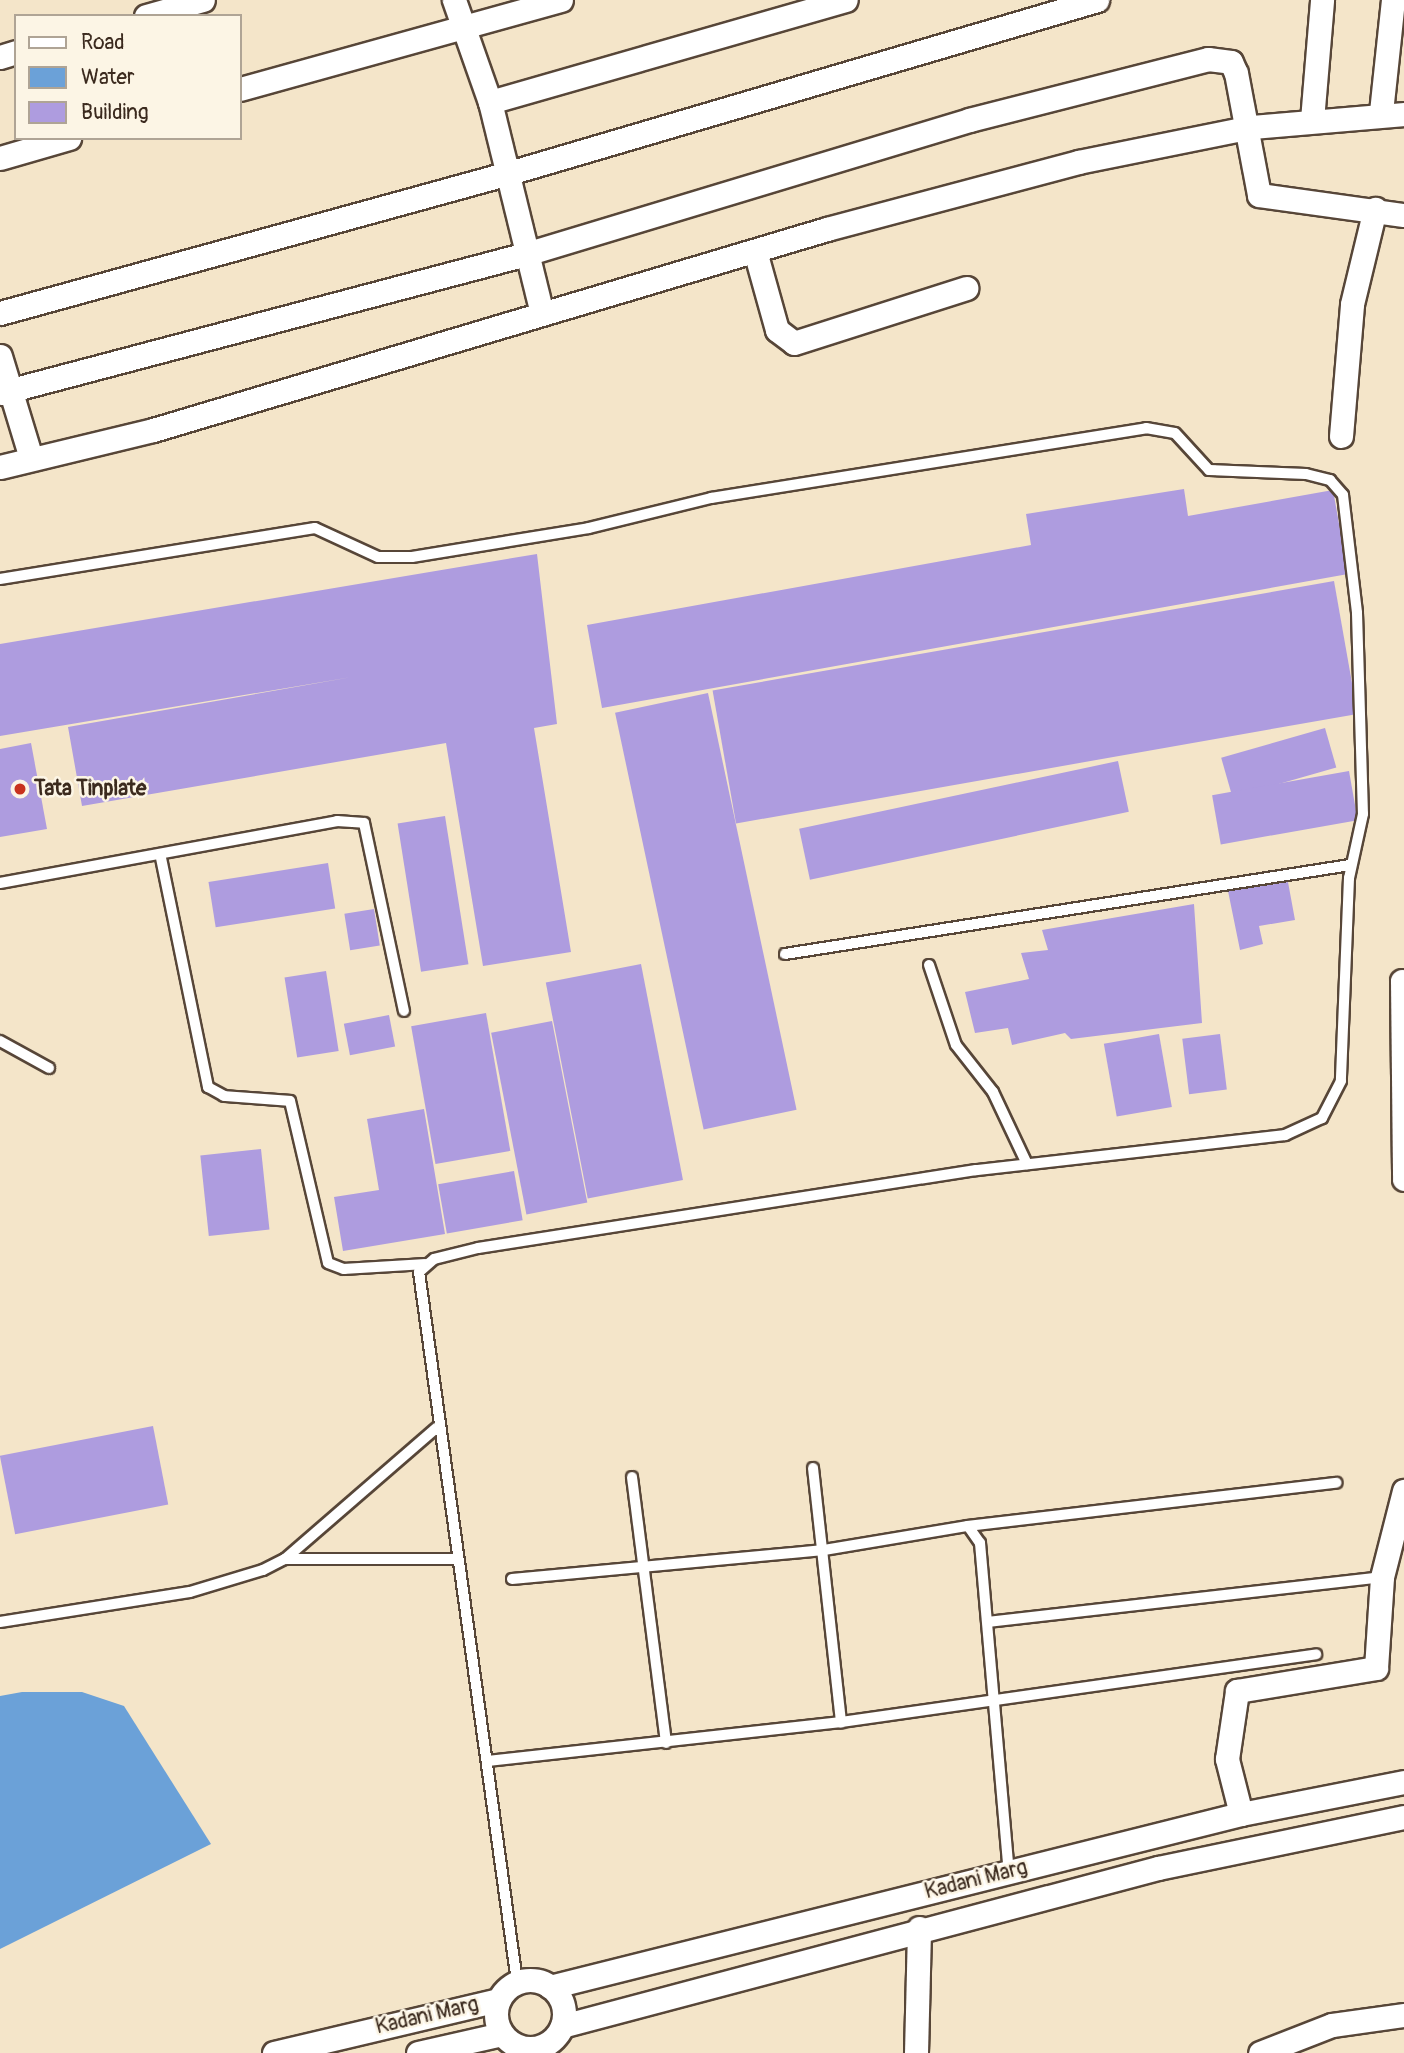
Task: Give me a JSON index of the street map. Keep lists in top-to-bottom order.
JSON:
{
  "streets": {
    "street": ["Kadani Marg"]
  },
  "places": ["Tata Tinplate"],
  "legend": ["Road", "Water", "Building"]
}
